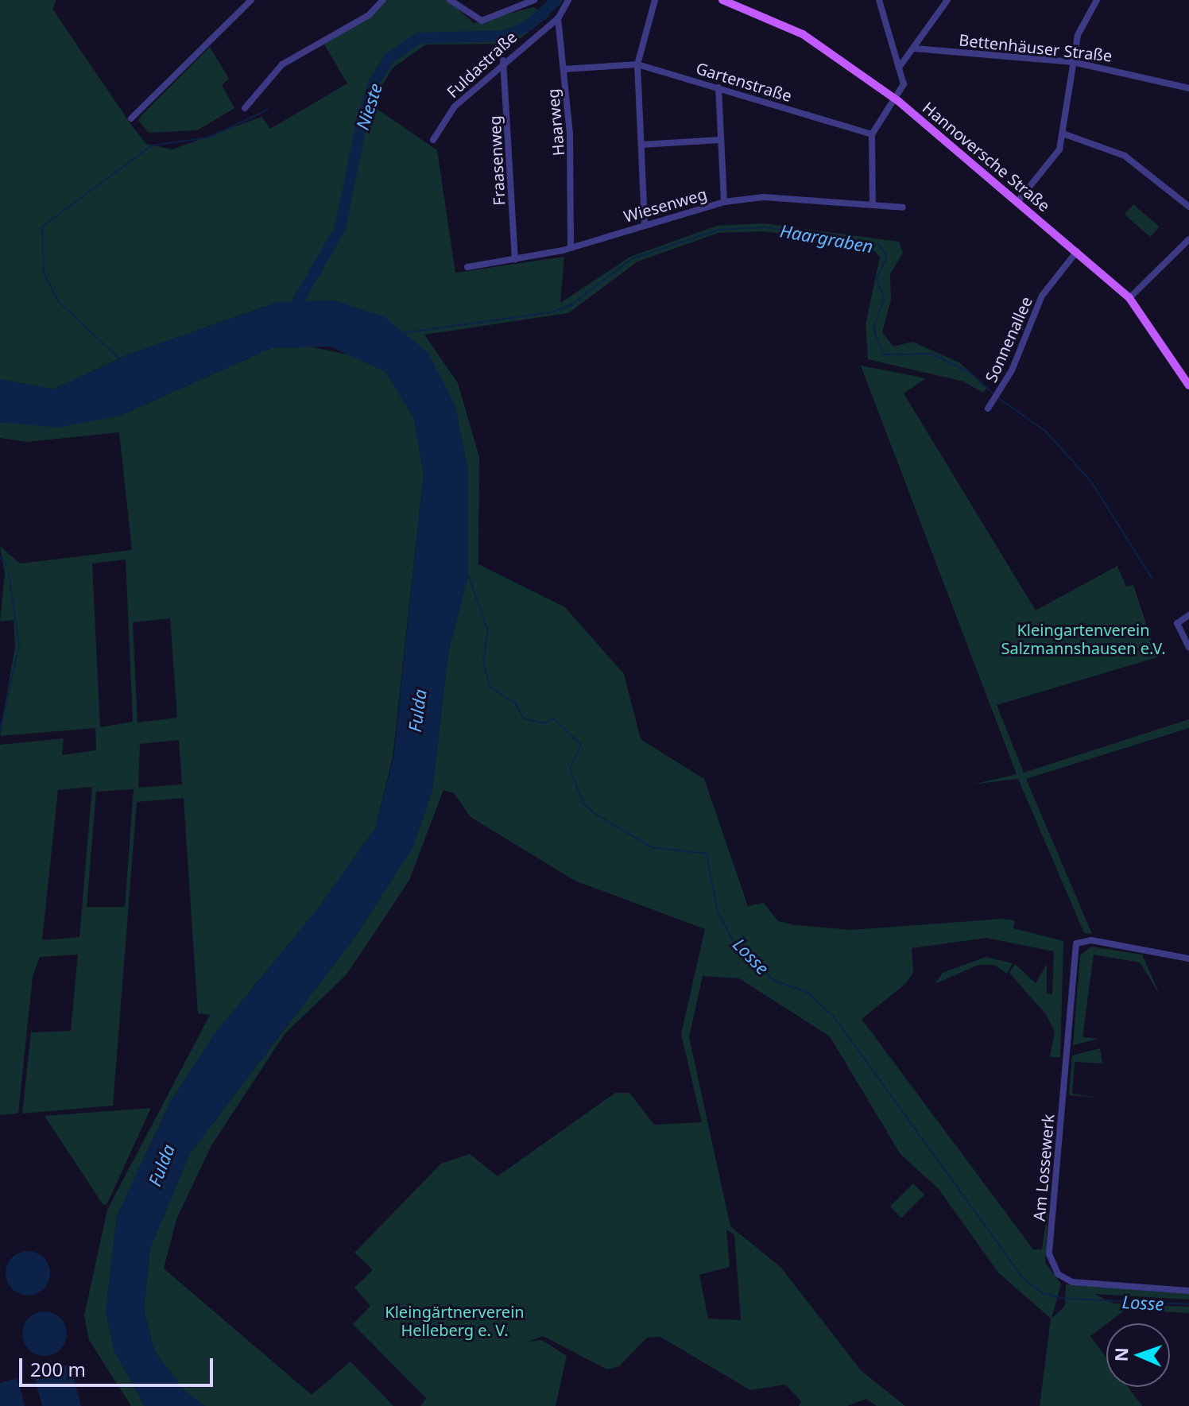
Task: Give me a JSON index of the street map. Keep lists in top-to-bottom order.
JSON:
{
  "streets": {
    "main road": ["Hannoversche Straße"],
    "street": [
      "Bettenhäuser Straße",
      "Fuldastraße",
      "Gartenstraße",
      "Haarweg",
      "Fraasenweg",
      "Wiesenweg",
      "Sonnenallee",
      "Am Lossewerk"
    ]
  },
  "crossings": [
    ["Fuldastraße", "Haarweg"],
    ["Fuldastraße", "Fraasenweg"],
    ["Gartenstraße", "Haarweg"],
    ["Haarweg", "Wiesenweg"],
    ["Hannoversche Straße", "Sonnenallee"],
    ["Fraasenweg", "Wiesenweg"]
  ],
  "water": [
    "Nieste",
    "Haargraben",
    "Fulda",
    "Losse"
  ],
  "parks": ["Kleingartenverein Salzmannshausen e.V.", "Kleingärtnerverein Helleberg e. V."],
  "scale_bar": "200 m",
  "north": "left"
}
